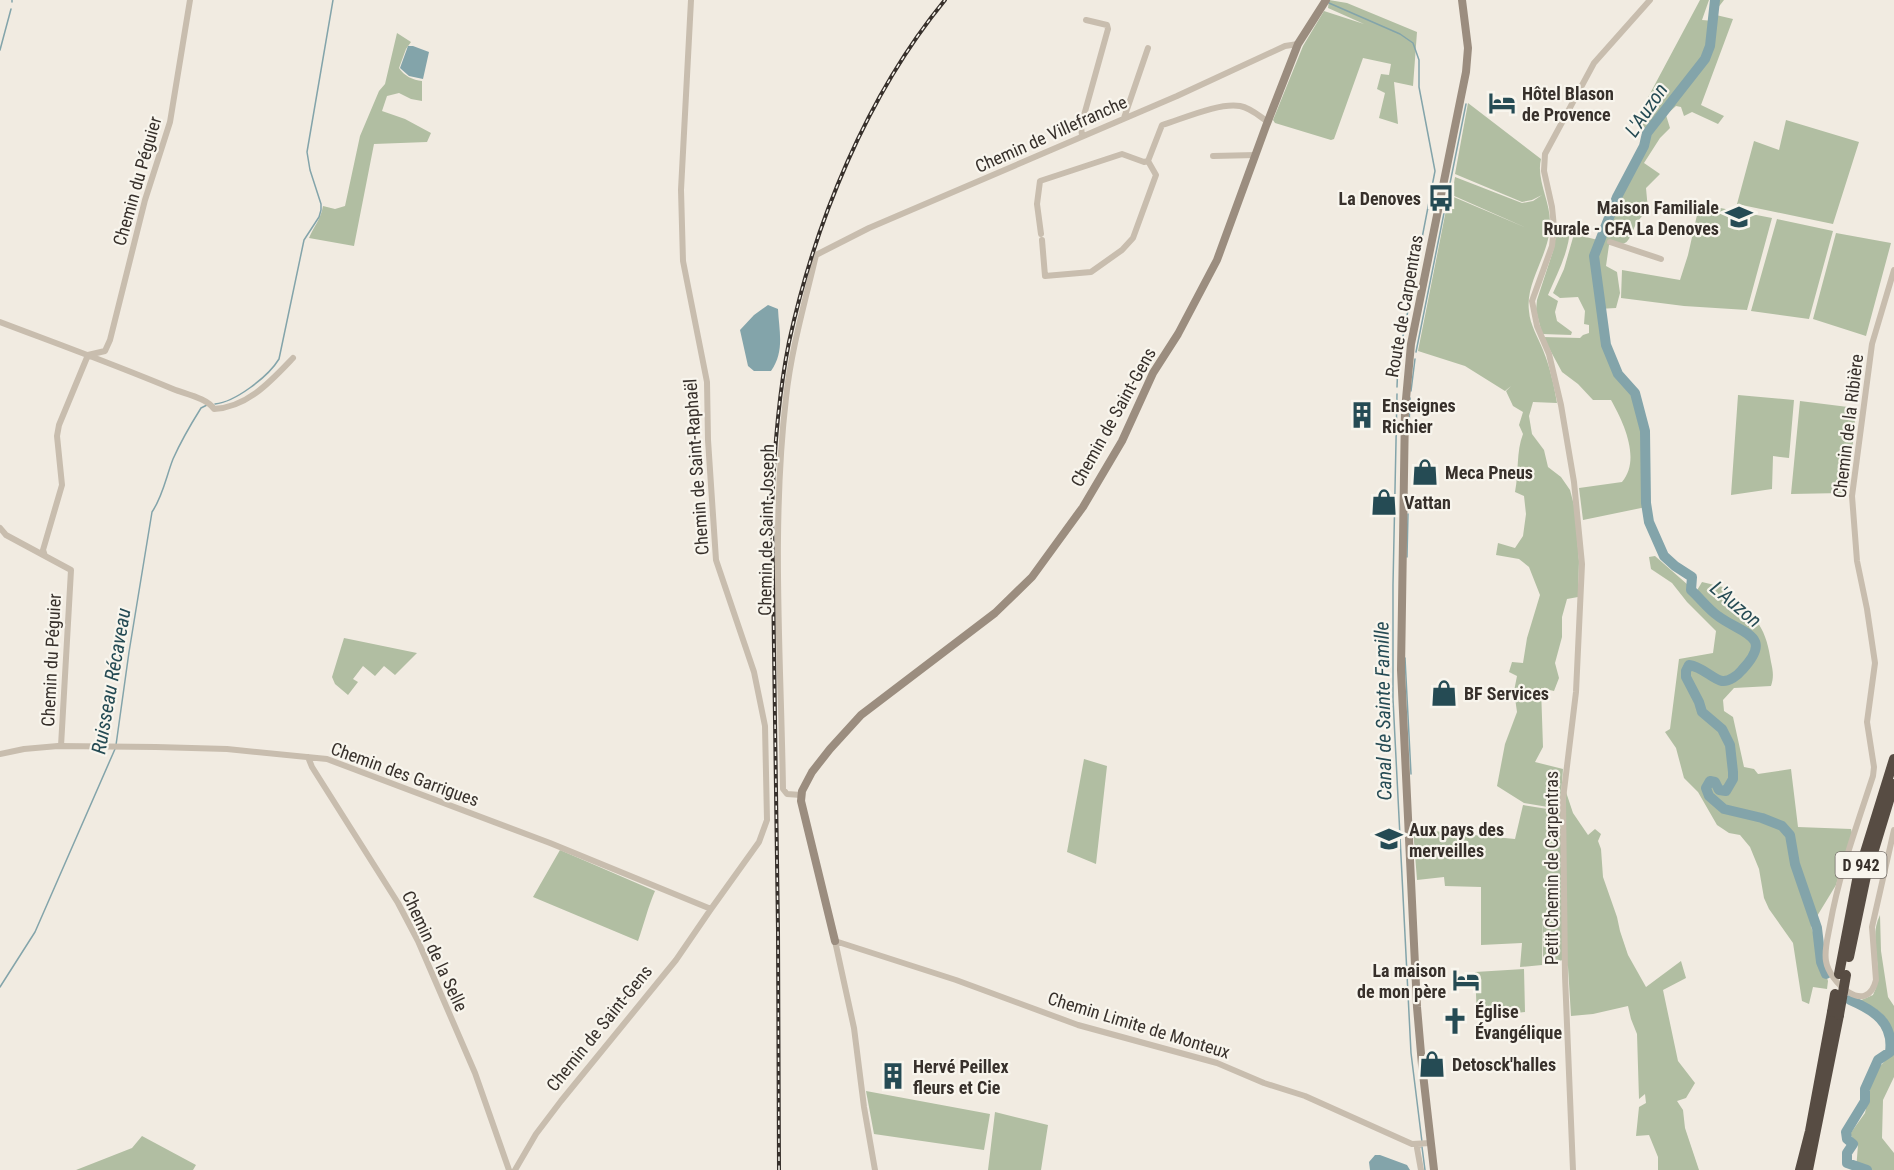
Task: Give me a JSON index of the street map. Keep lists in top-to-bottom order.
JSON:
{
  "streets": {
    "highway": ["D 942"],
    "main road": ["Route de Carpentras", "Chemin de Saint-Gens"],
    "street": [
      "Chemin de Villefranche",
      "Chemin du Péguier",
      "Chemin de la Ribière",
      "Chemin de Saint-Raphaël",
      "Chemin de Saint-Joseph",
      "Chemin des Garrigues",
      "Petit Chemin de Carpentras",
      "Chemin de la Selle",
      "Chemin Limite de Monteux"
    ]
  },
  "crossings": [
    ["Chemin de Villefranche", "Chemin de Saint-Gens"],
    ["Chemin de Villefranche", "Chemin de Saint-Joseph"],
    ["Chemin du Péguier", "Chemin des Garrigues"],
    ["Route de Carpentras", "Chemin Limite de Monteux"],
    ["Chemin de Saint-Gens", "Chemin de Saint-Raphaël"],
    ["Chemin de Saint-Gens", "Chemin de Saint-Joseph"],
    ["Chemin de Saint-Gens", "Chemin des Garrigues"],
    ["Chemin de Saint-Raphaël", "Chemin des Garrigues"],
    ["Chemin des Garrigues", "Chemin de la Selle"]
  ],
  "water": ["L'Auzon", "Ruisseau Récaveau", "Canal de Sainte Famille"],
  "places": {
    "hotel": ["Hôtel Blason de Provence", "La maison de mon père"],
    "bus stop": ["La Denoves"],
    "school or university": ["Maison Familiale Rurale - CFA La Denoves", "Aux pays des merveilles"],
    "building": ["Enseignes Richier", "Hervé Peillex fleurs et Cie"],
    "shop": [
      "Meca Pneus",
      "Vattan",
      "BF Services",
      "Detosck'halles"
    ],
    "church": ["Église Évangélique"]
  }
}
